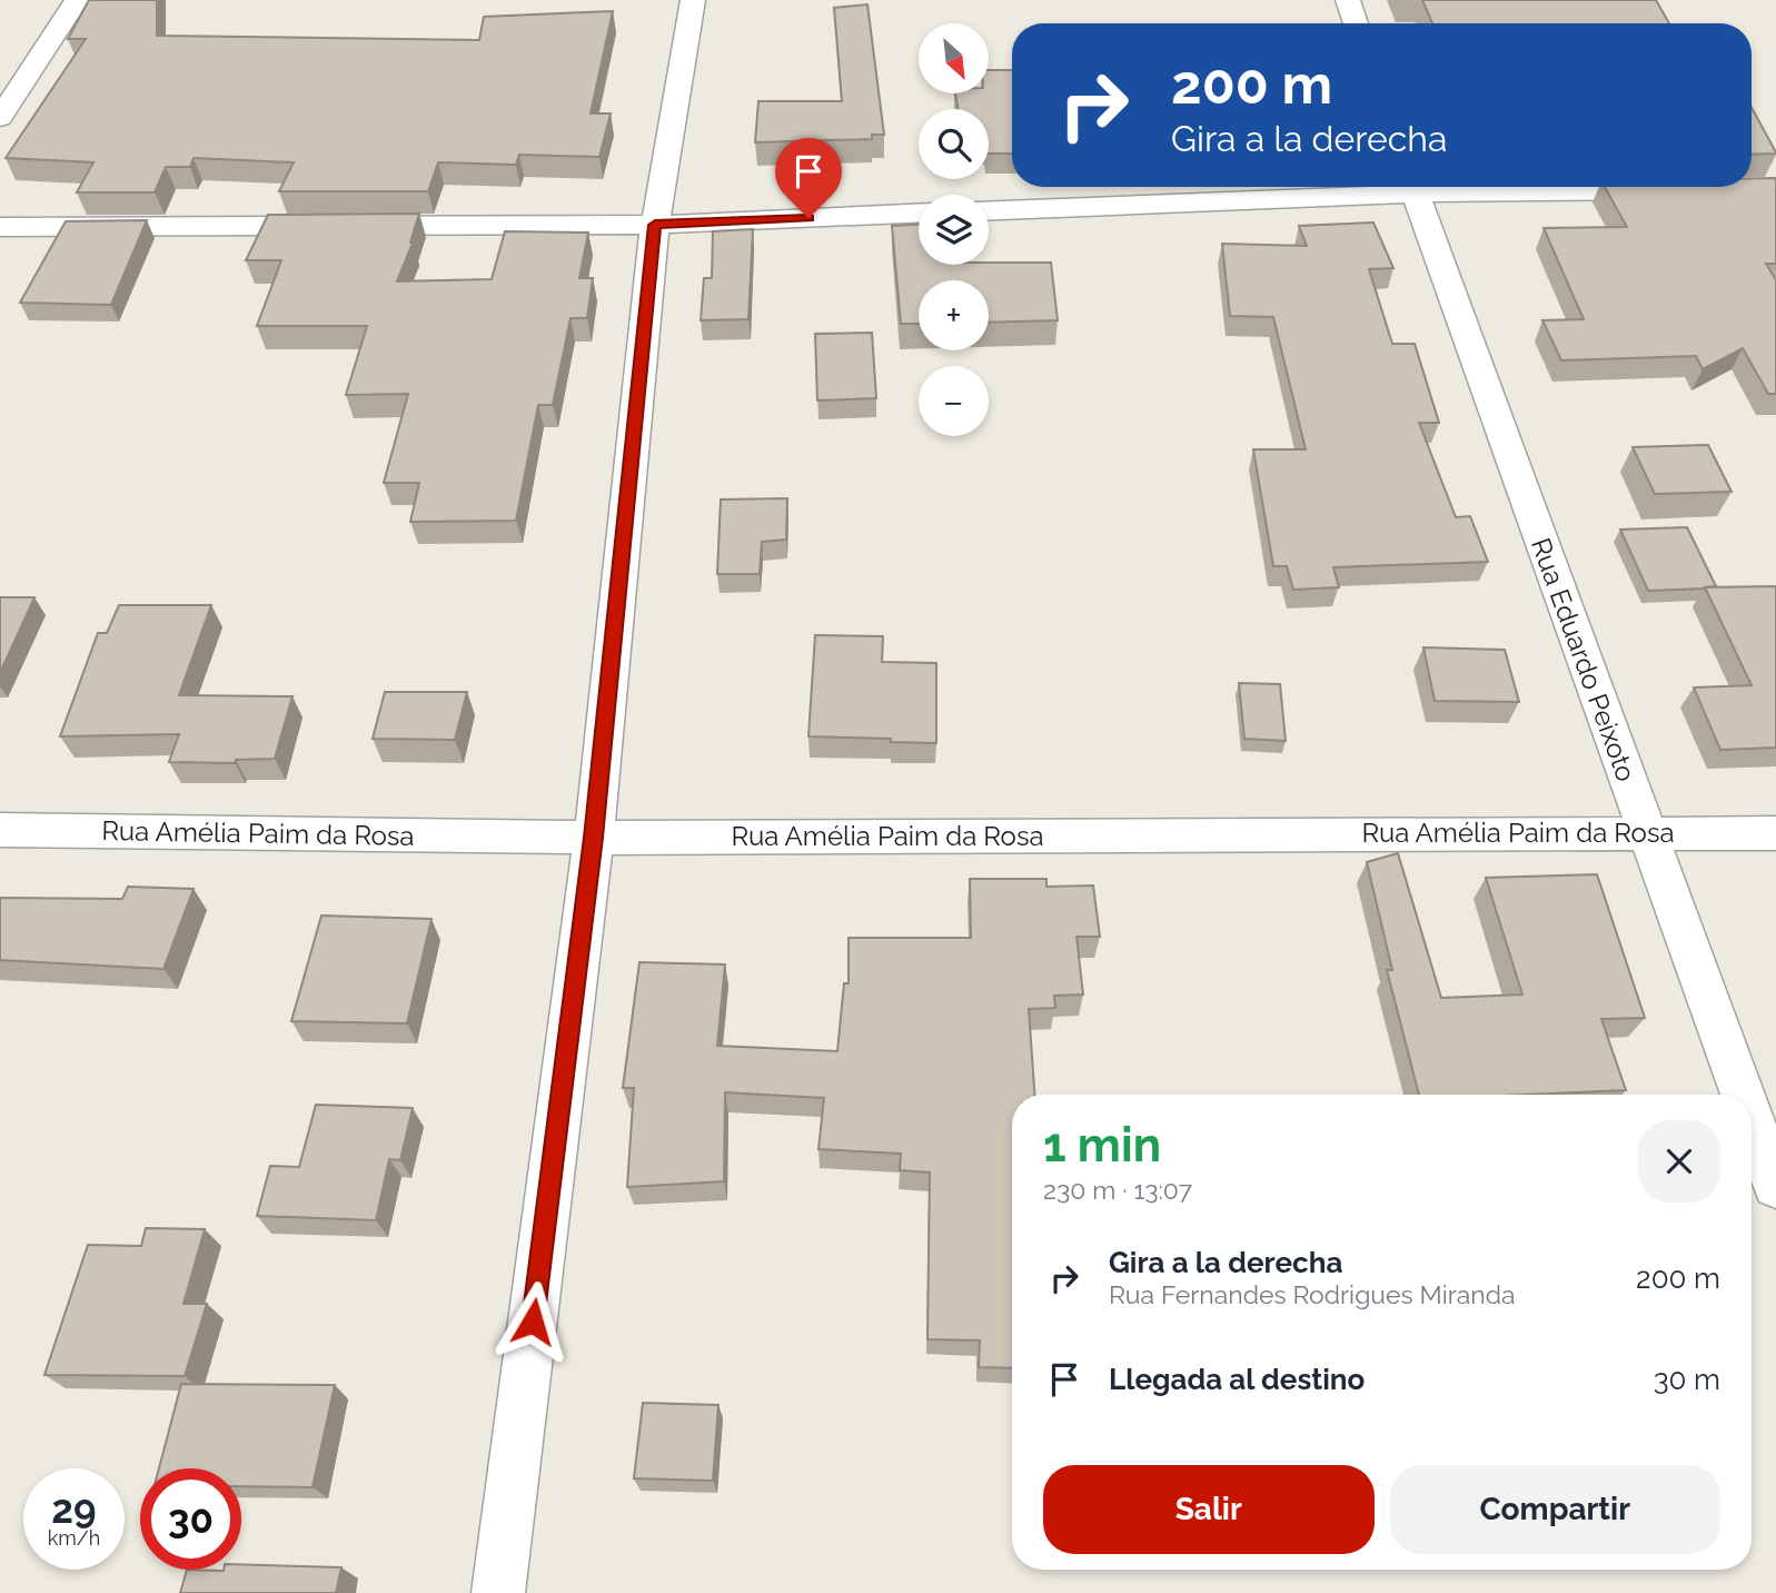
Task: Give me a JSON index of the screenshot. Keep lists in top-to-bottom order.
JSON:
{
  "streets": {
    "street": ["Rua Eduardo Peixoto", "Rua Amélia Paim da Rosa"]
  },
  "crossings": [
    ["Rua Eduardo Peixoto", "Rua Amélia Paim da Rosa"]
  ],
  "north": "bottom right",
  "page": {
    "map_buttons": ["+", "−"],
    "turn": ["200 m", "Gira a la derecha"],
    "heading": ["1 min", "230 m · 13:07"],
    "list": [
      {
        "name": "Gira a la derecha",
        "note": "Rua Fernandes Rodrigues Miranda",
        "value": "200 m"
      },
      {
        "name": "Llegada al destino",
        "value": "30 m"
      }
    ],
    "buttons": ["Salir", "Compartir"],
    "speed": "29 km/h",
    "limit": "30"
  }
}
